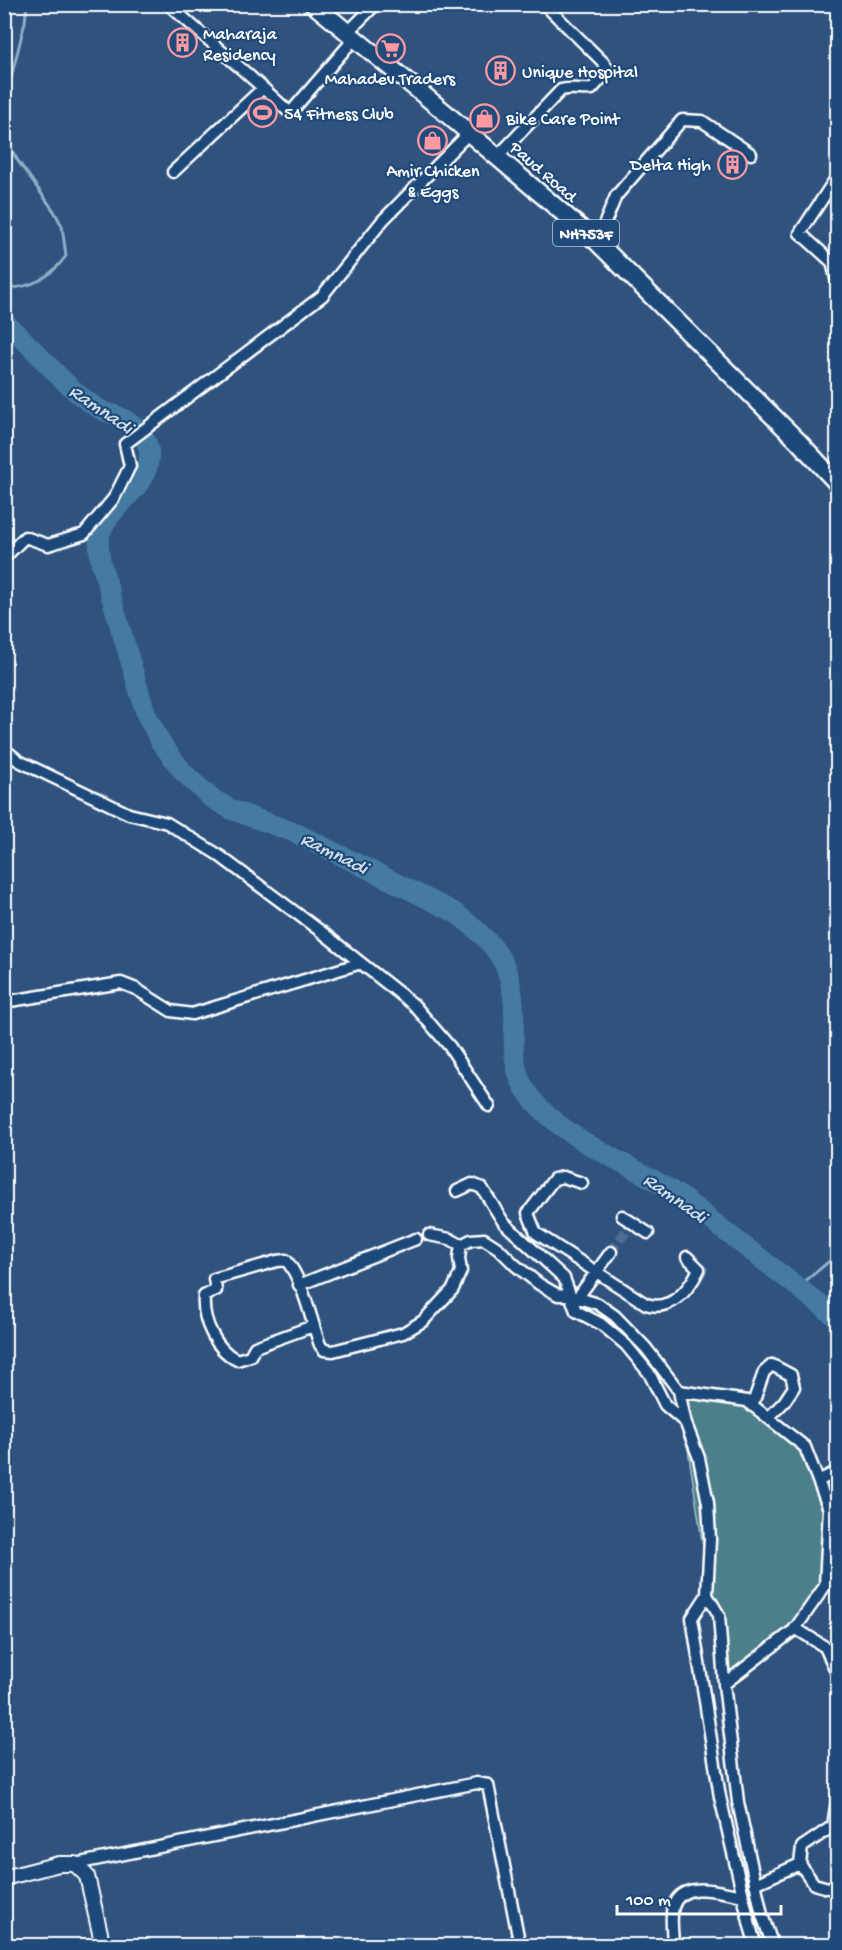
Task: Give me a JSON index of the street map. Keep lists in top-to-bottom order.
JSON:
{
  "streets": {
    "main road": ["Paud Road", "NH753F"]
  },
  "water": ["Ramnadi"],
  "places": {
    "building": ["Maharaja Residency", "Unique Hospital", "Delta High"],
    "supermarket": ["Mahadev Traders"],
    "sports": ["54 Fitness Club"],
    "shop": ["Bike Care Point", "Amir Chicken & Eggs"]
  },
  "scale_bar": "100 m"
}
